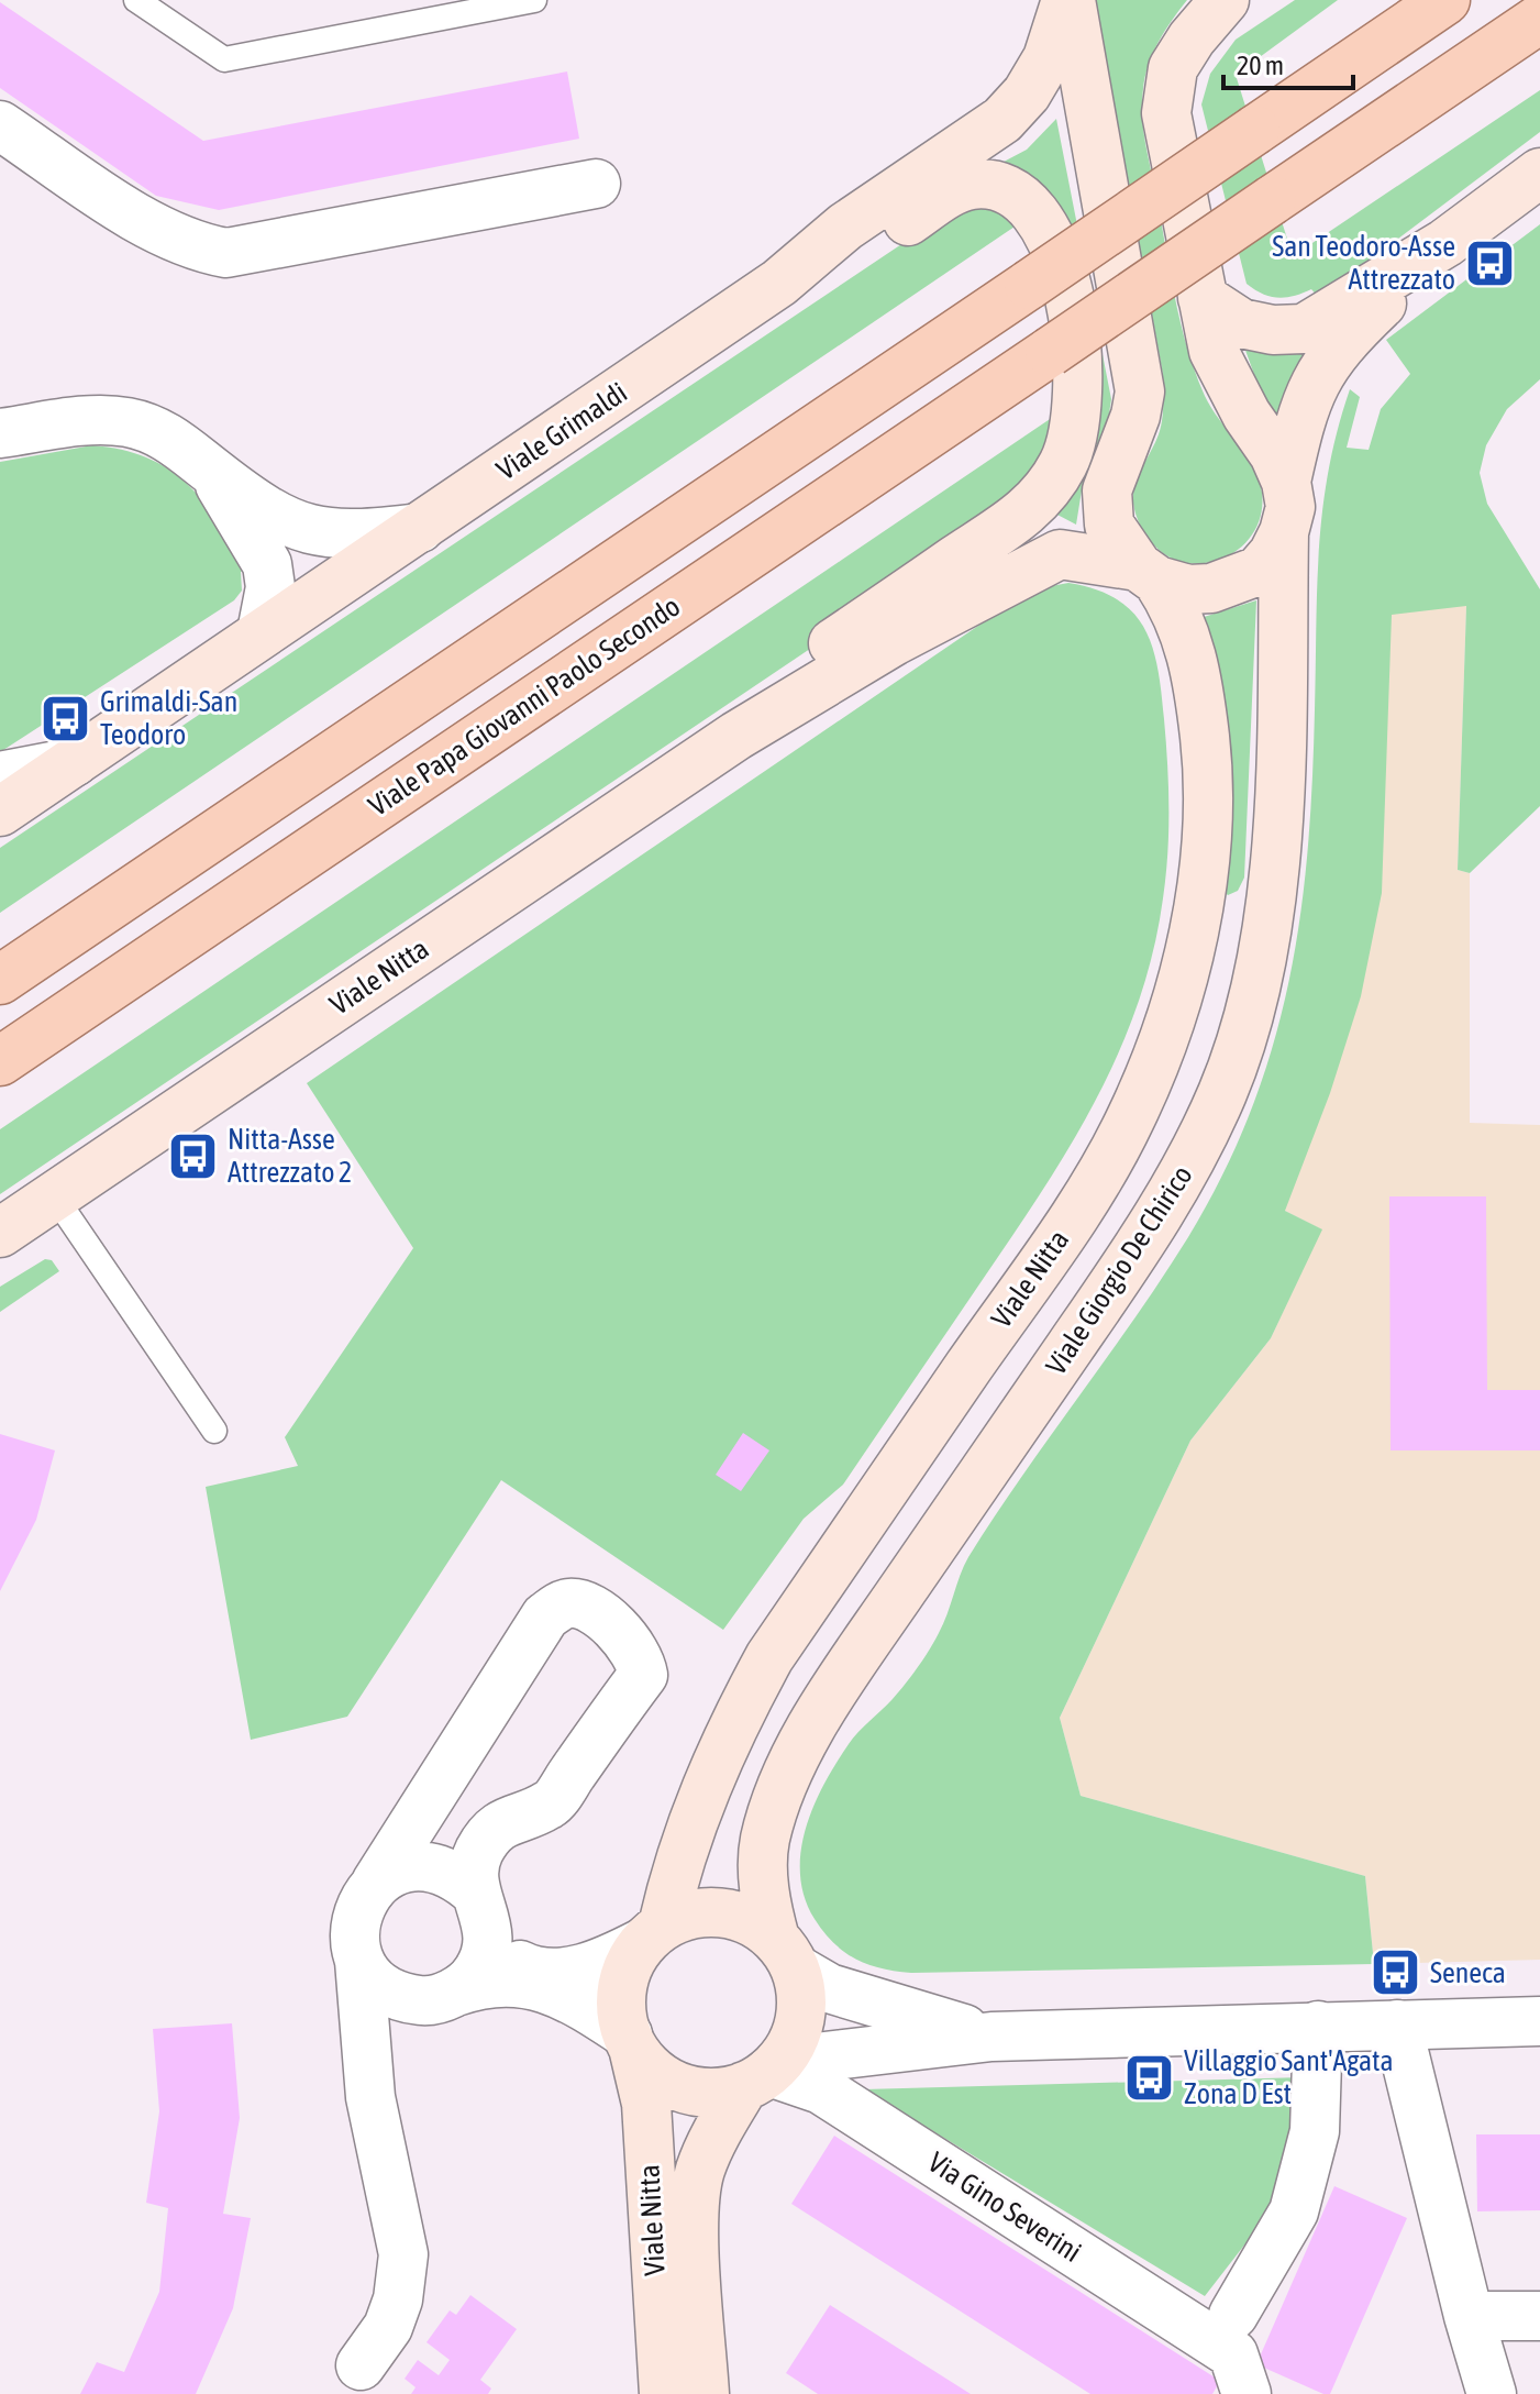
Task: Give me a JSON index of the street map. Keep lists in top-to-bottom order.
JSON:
{
  "streets": {
    "main road": [
      "Viale Grimaldi",
      "Viale Papa Giovanni Paolo Secondo",
      "Viale Nitta",
      "Viale Giorgio De Chirico"
    ],
    "street": ["Via Gino Severini"]
  },
  "crossings": [
    ["Viale Nitta", "Viale Giorgio De Chirico"],
    ["Viale Nitta", "Via Gino Severini"],
    ["Viale Giorgio De Chirico", "Via Gino Severini"]
  ],
  "places": {
    "bus stop": [
      "San Teodoro-Asse Attrezzato",
      "Grimaldi-San Teodoro",
      "Nitta-Asse Attrezzato 2",
      "Seneca",
      "Villaggio Sant'Agata Zona D Est"
    ]
  },
  "scale_bar": "20 m"
}
